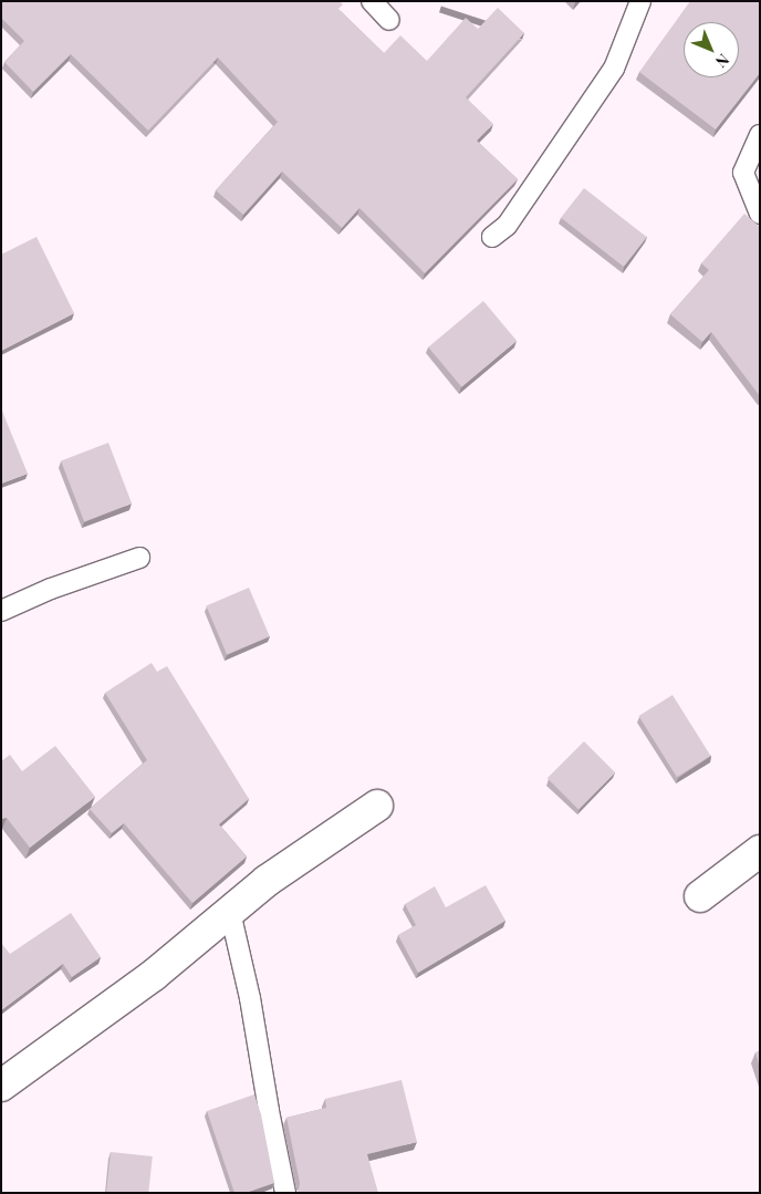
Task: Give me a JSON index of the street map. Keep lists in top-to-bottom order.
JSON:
{
  "north": "bottom right"
}
